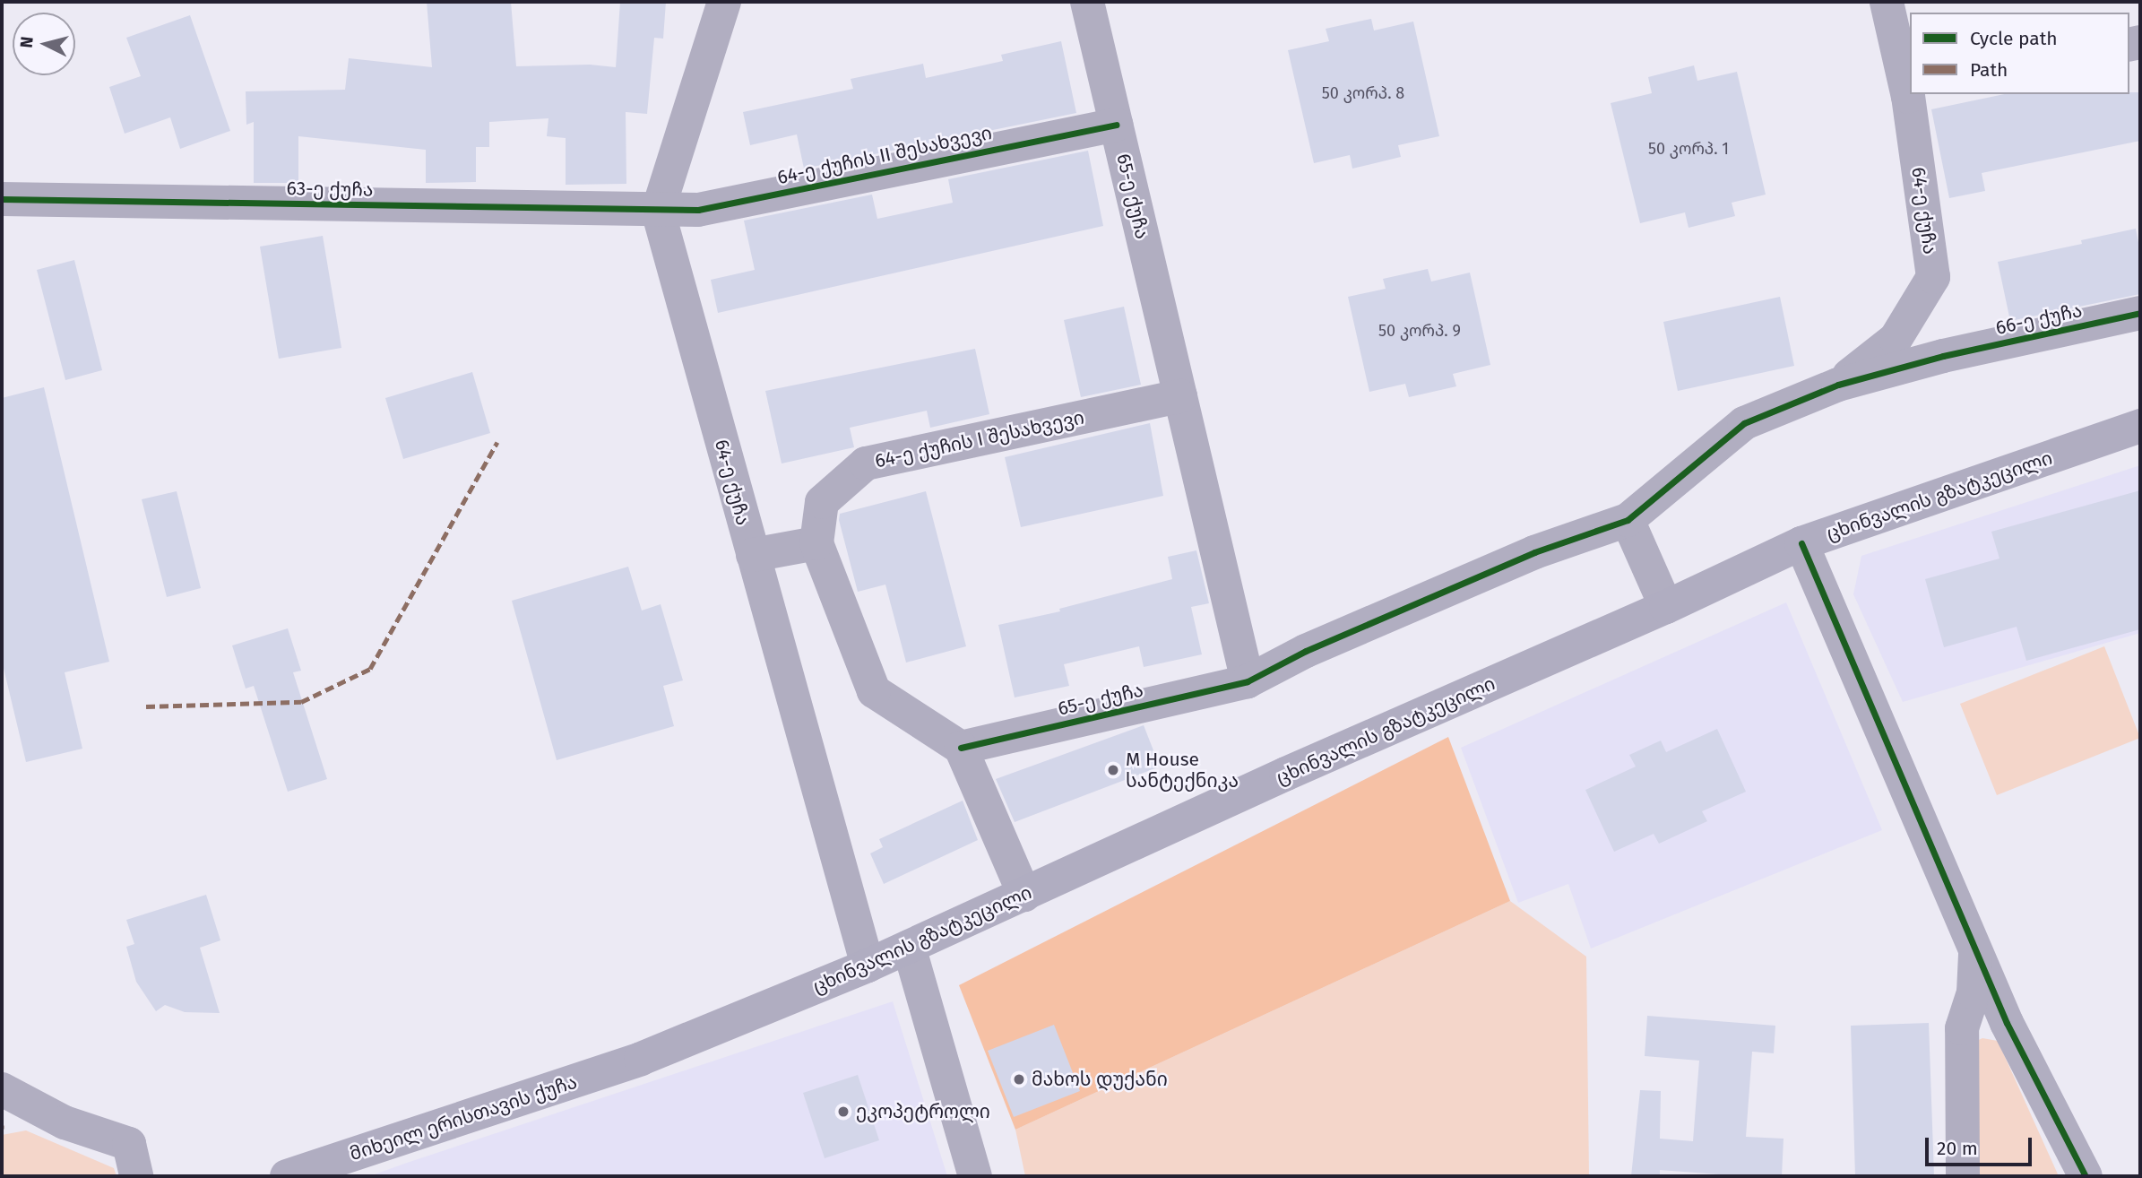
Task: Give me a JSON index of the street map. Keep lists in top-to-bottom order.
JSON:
{
  "streets": {
    "main road": ["ცხინვალის გზატკეცილი", "მიხეილ ერისთავის ქუჩა"],
    "street": [
      "64-ე ქუჩის II შესახვევი",
      "63-ე ქუჩა",
      "65-ე ქუჩა",
      "64-ე ქუჩა",
      "66-ე ქუჩა",
      "64-ე ქუჩის I შესახვევი"
    ]
  },
  "crossings": [
    ["64-ე ქუჩის II შესახვევი", "63-ე ქუჩა"],
    ["64-ე ქუჩის II შესახვევი", "65-ე ქუჩა"],
    ["64-ე ქუჩის II შესახვევი", "64-ე ქუჩა"],
    ["63-ე ქუჩა", "64-ე ქუჩა"],
    ["65-ე ქუჩა", "64-ე ქუჩის I შესახვევი"],
    ["64-ე ქუჩა", "66-ე ქუჩა"],
    ["64-ე ქუჩა", "ცხინვალის გზატკეცილი"],
    ["ცხინვალის გზატკეცილი", "მიხეილ ერისთავის ქუჩა"]
  ],
  "places": ["M House სანტექნიკა", "მახოს დუქანი", "ეკოპეტროლი"],
  "house_numbers": ["50 კორპ. 8", "50 კორპ. 1", "50 კორპ. 9"],
  "legend": ["Cycle path", "Path"],
  "scale_bar": "20 m",
  "north": "left"
}
